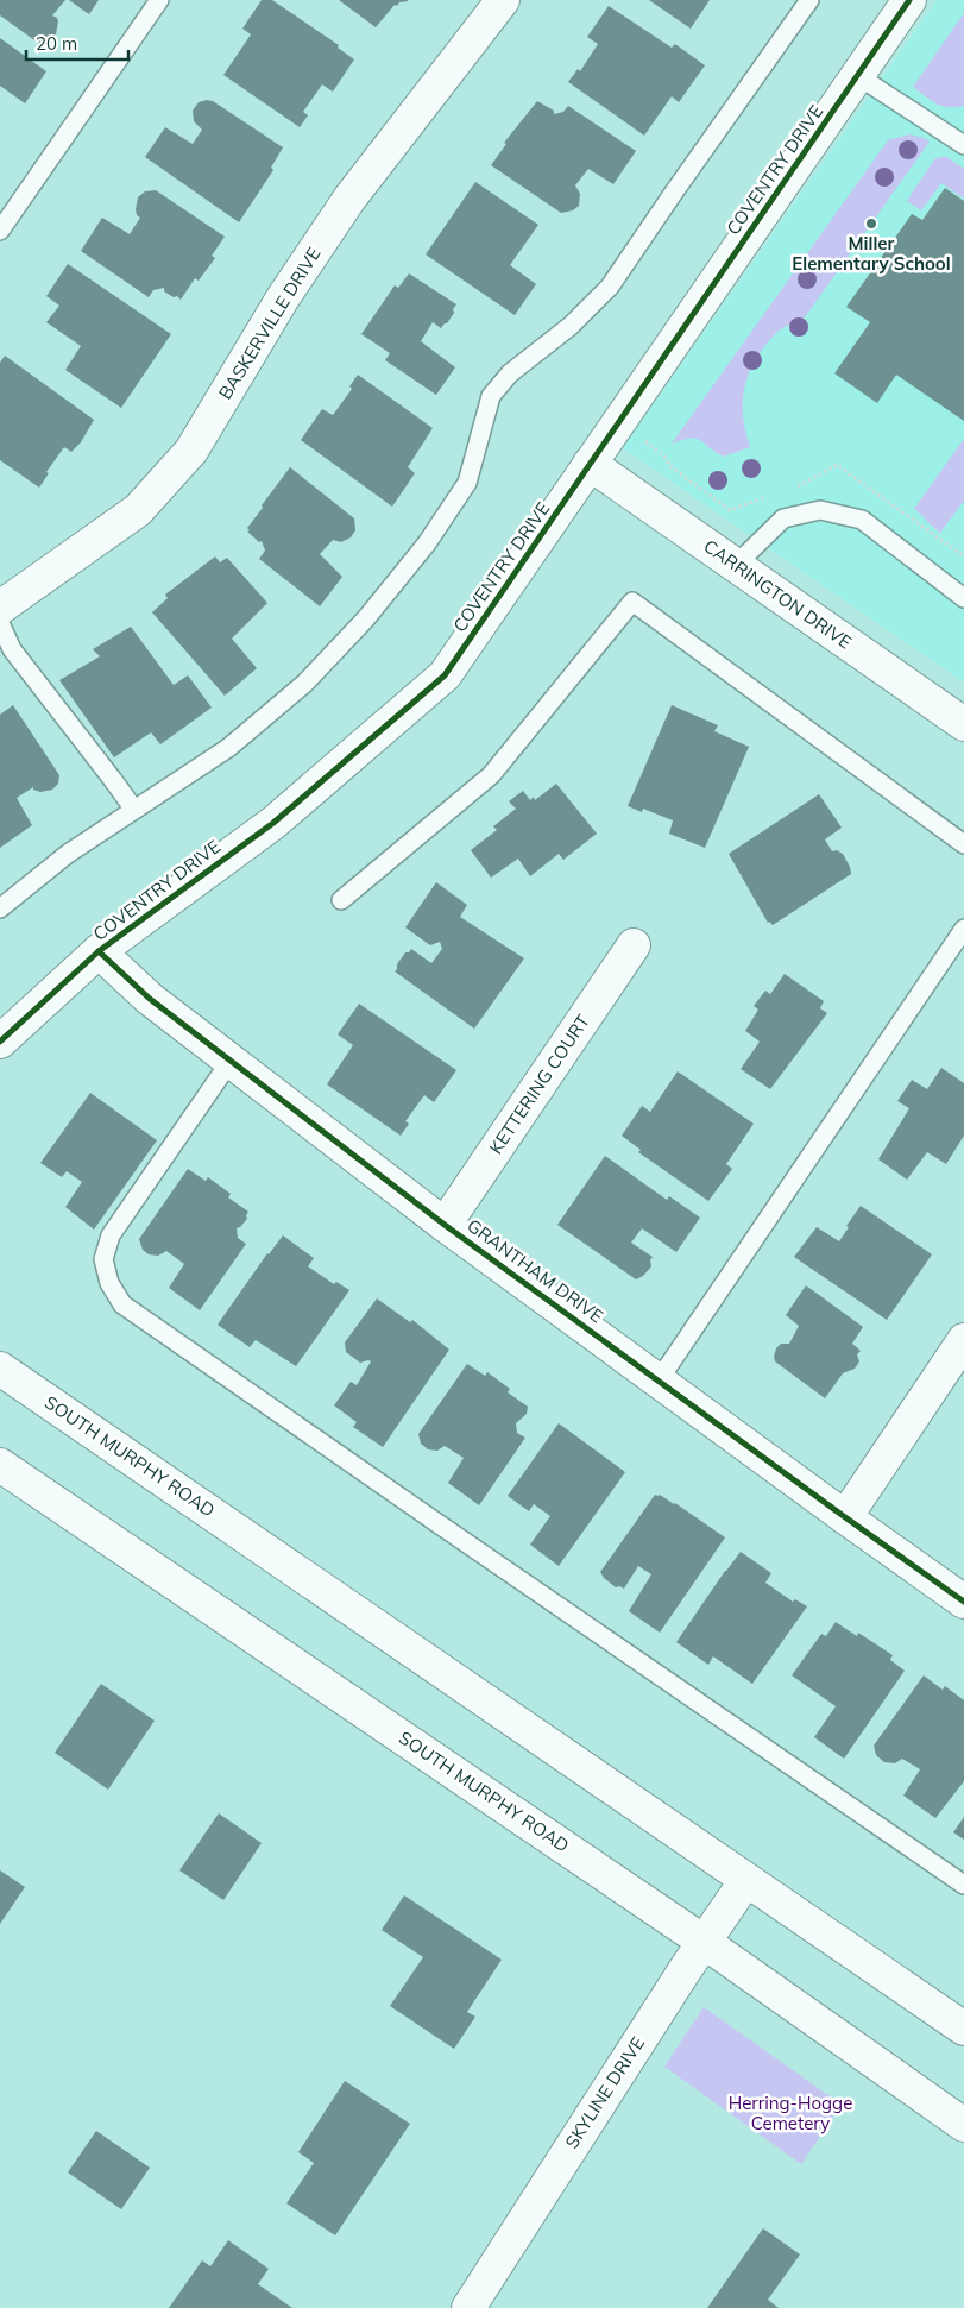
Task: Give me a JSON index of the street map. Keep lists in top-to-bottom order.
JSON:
{
  "streets": {
    "street": [
      "COVENTRY DRIVE",
      "BASKERVILLE DRIVE",
      "CARRINGTON DRIVE",
      "KETTERING COURT",
      "GRANTHAM DRIVE",
      "SOUTH MURPHY ROAD",
      "SKYLINE DRIVE"
    ]
  },
  "crossings": [
    ["COVENTRY DRIVE", "CARRINGTON DRIVE"],
    ["COVENTRY DRIVE", "GRANTHAM DRIVE"],
    ["KETTERING COURT", "GRANTHAM DRIVE"],
    ["SOUTH MURPHY ROAD", "SKYLINE DRIVE"]
  ],
  "parks": ["Herring-Hogge Cemetery"],
  "places": ["Miller Elementary School"],
  "scale_bar": "20 m"
}
